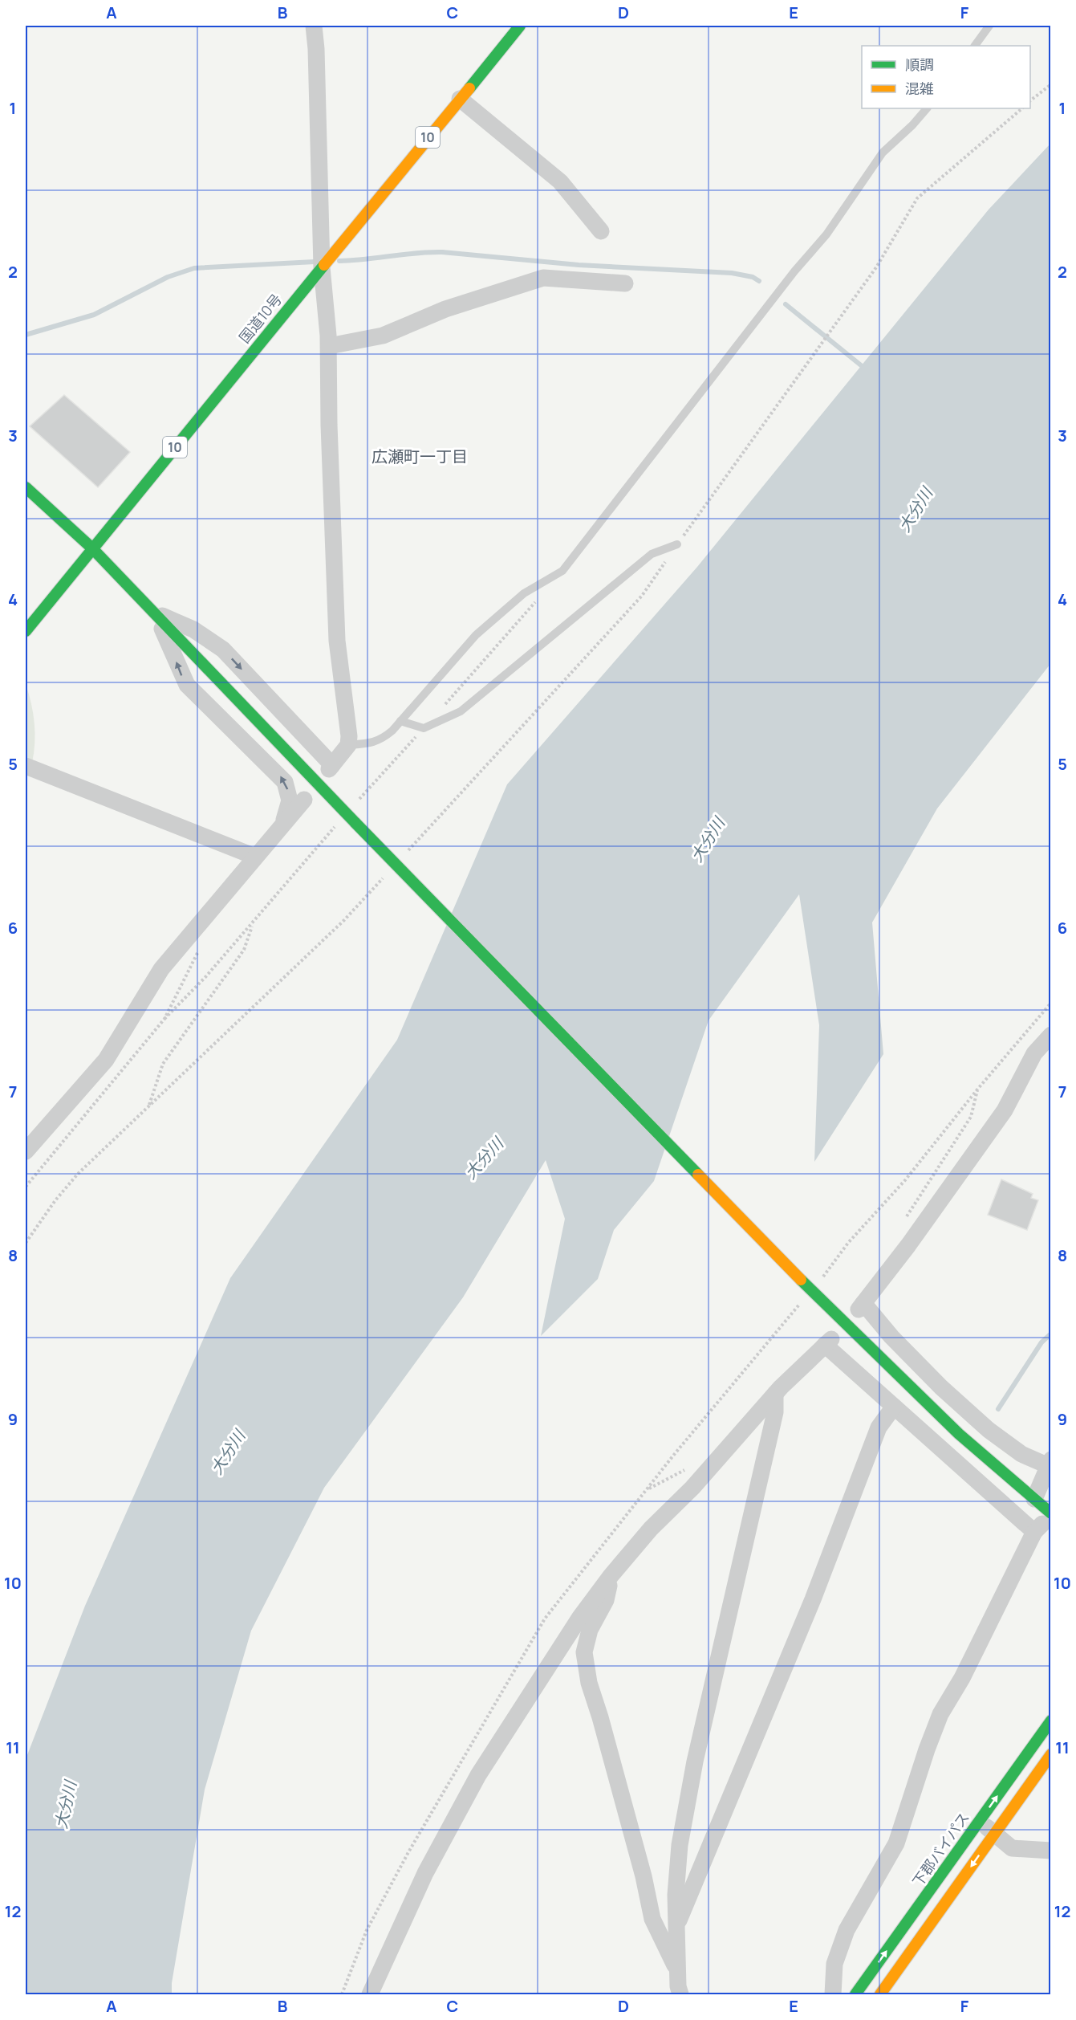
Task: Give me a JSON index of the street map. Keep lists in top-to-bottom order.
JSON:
{
  "streets": {
    "main road": ["10", "国道10号", "下郡バイパス"]
  },
  "districts": ["広瀬町一丁目"],
  "water": ["大分川"],
  "legend": ["順調", "混雑"],
  "grid": {
    "columns": [
      "A",
      "B",
      "C",
      "D",
      "E",
      "F"
    ],
    "rows": [
      "1",
      "2",
      "3",
      "4",
      "5",
      "6",
      "7",
      "8",
      "9",
      "10",
      "11",
      "12"
    ]
  }
}
